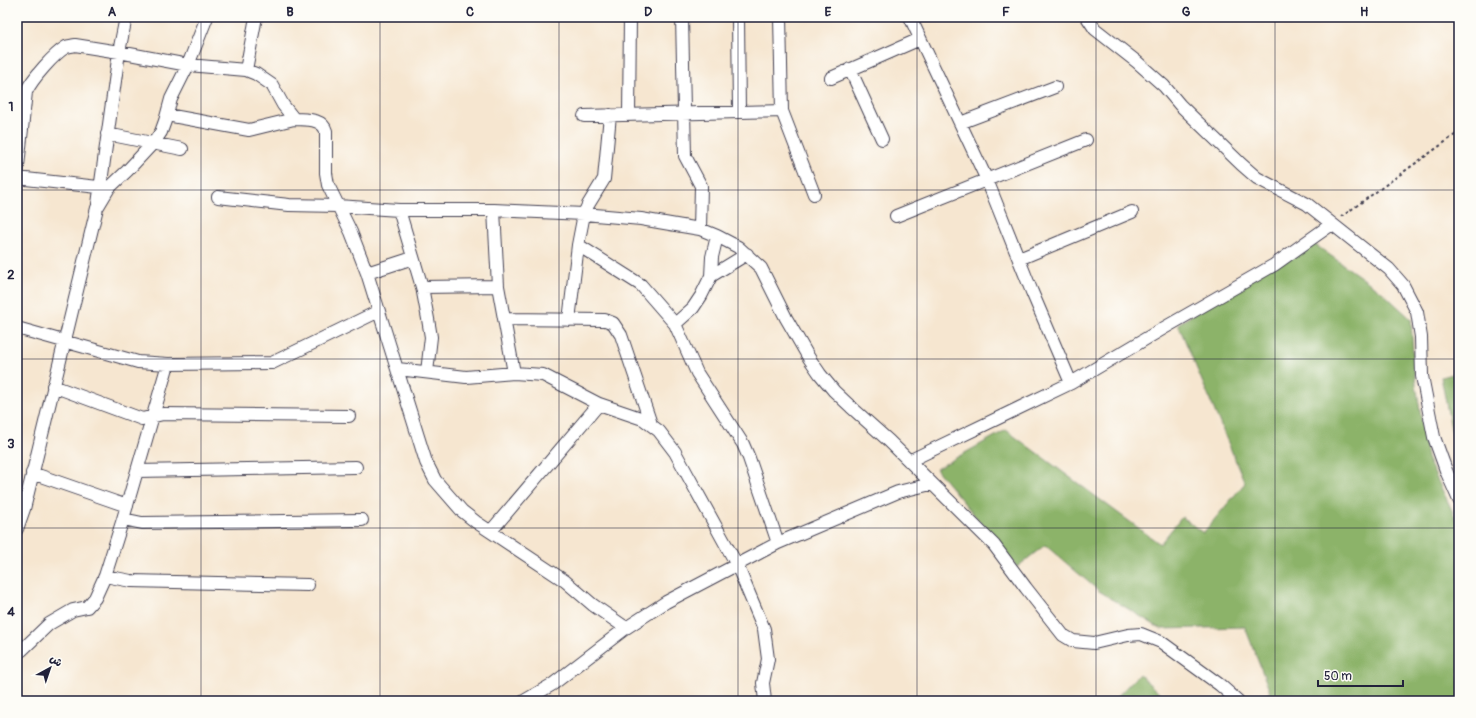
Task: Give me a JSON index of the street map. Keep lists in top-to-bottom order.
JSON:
{
  "scale_bar": "50 m",
  "north": "top right",
  "grid": {
    "columns": [
      "A",
      "B",
      "C",
      "D",
      "E",
      "F",
      "G",
      "H"
    ],
    "rows": [
      "1",
      "2",
      "3",
      "4"
    ]
  }
}
